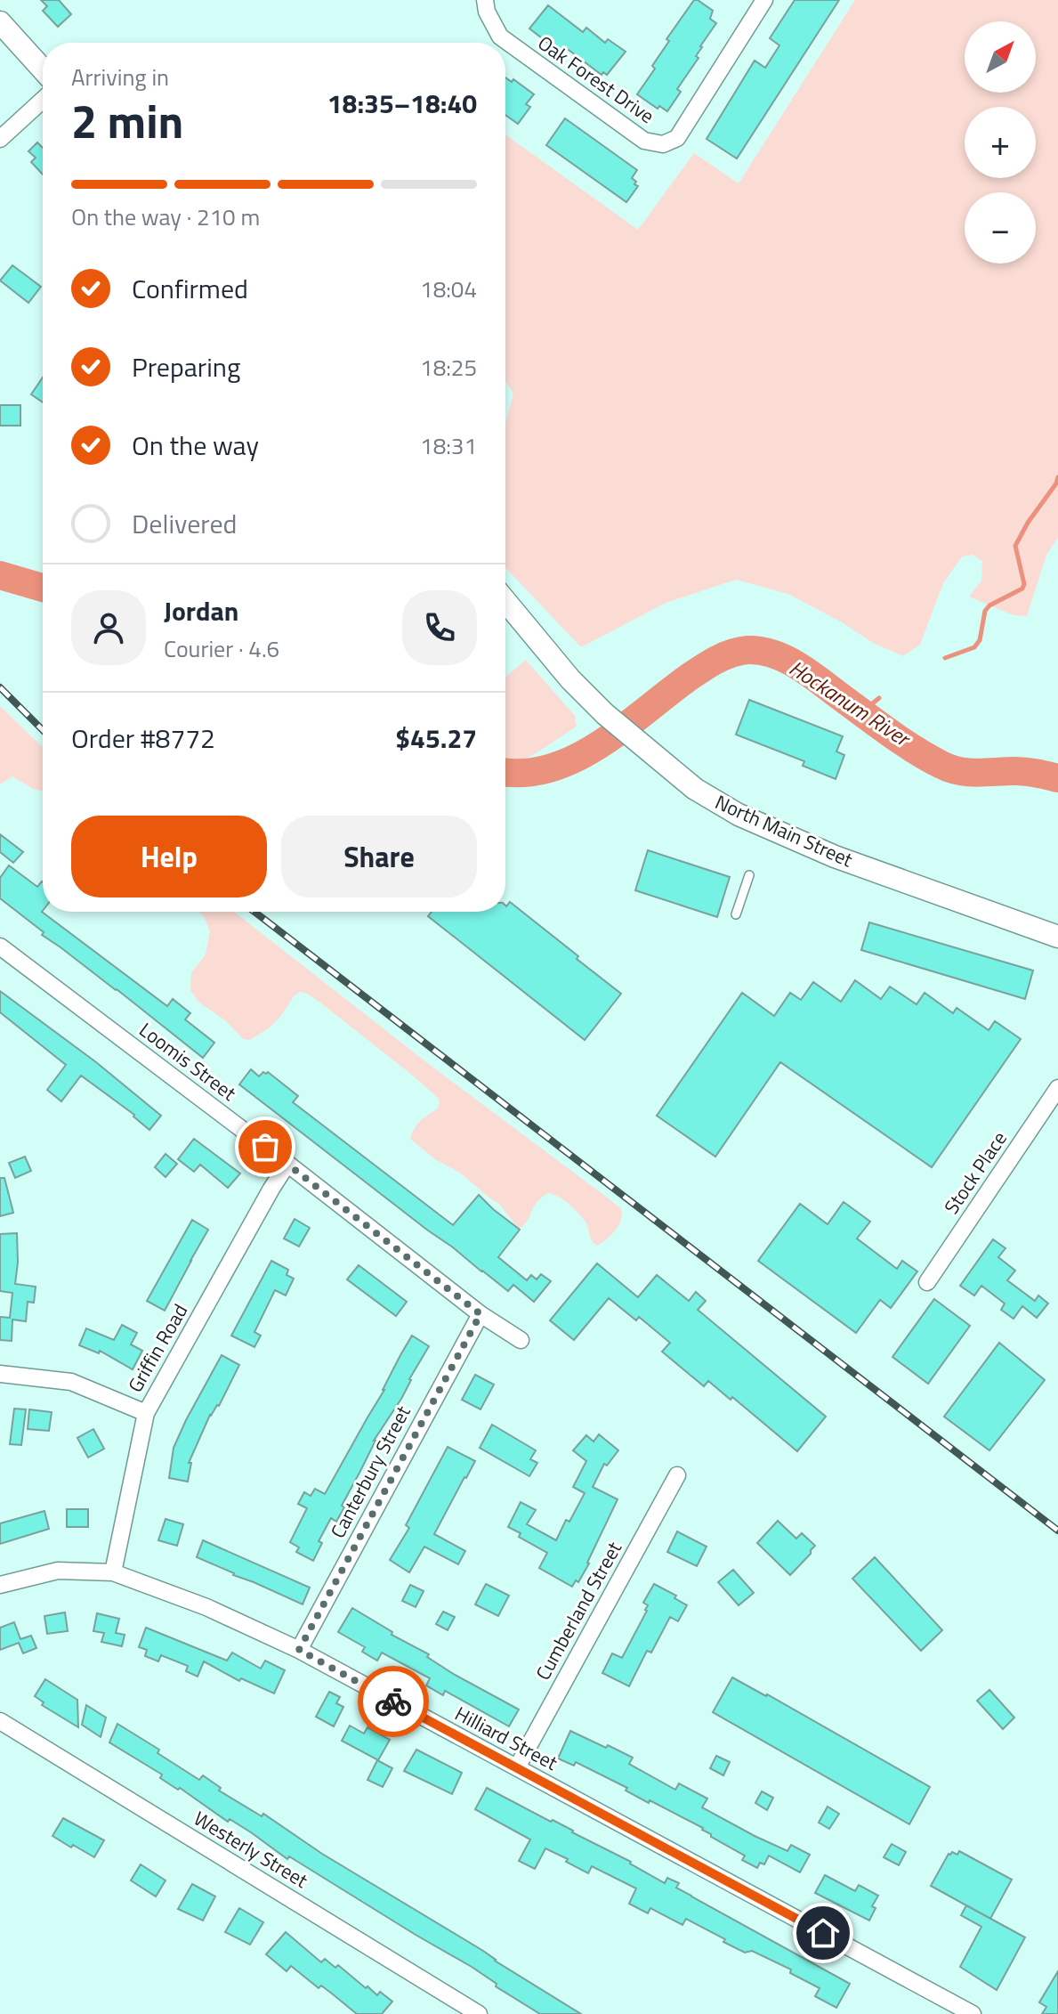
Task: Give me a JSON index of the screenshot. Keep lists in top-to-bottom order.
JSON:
{
  "streets": {
    "main road": ["North Main Street"],
    "street": [
      "Oak Forest Drive",
      "Loomis Street",
      "Stock Place",
      "Griffin Road",
      "Canterbury Street",
      "Cumberland Street",
      "Hilliard Street",
      "Westerly Street"
    ]
  },
  "crossings": [
    ["Loomis Street", "Griffin Road"],
    ["Loomis Street", "Canterbury Street"],
    ["Griffin Road", "Hilliard Street"],
    ["Canterbury Street", "Hilliard Street"],
    ["Cumberland Street", "Hilliard Street"]
  ],
  "water": ["Hockanum River"],
  "north": "top right",
  "page": {
    "map_buttons": ["+", "−"],
    "heading": ["2 min", "Arriving in", "18:35–18:40"],
    "panel": [
      "Jordan",
      "Courier · 4.6",
      "Order #8772",
      "$45.27"
    ],
    "bar": "On the way · 210 m",
    "list": [
      ["Confirmed", "18:04"],
      ["Preparing", "18:25"],
      ["On the way", "18:31"],
      "Delivered"
    ],
    "buttons": ["Help", "Share"]
  }
}
